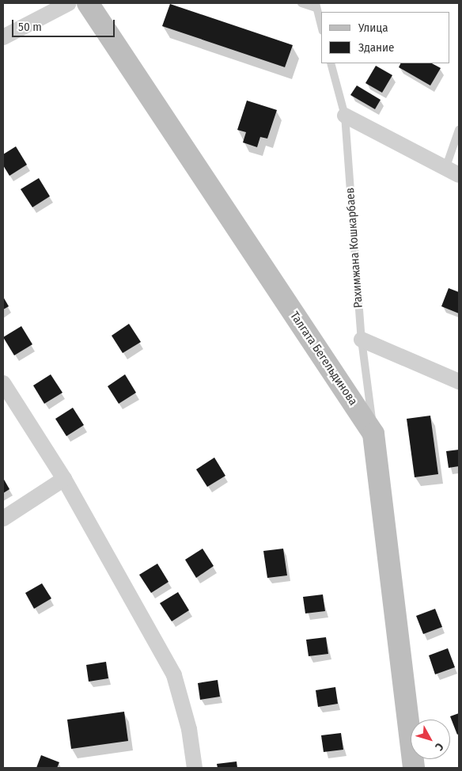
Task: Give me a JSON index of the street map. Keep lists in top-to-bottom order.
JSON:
{
  "streets": {
    "street": ["Талгата Бегельдинова"],
    "lane": ["Рахимжана Кошкарбаев"]
  },
  "crossings": [
    ["Рахимжана Кошкарбаев", "Талгата Бегельдинова"]
  ],
  "legend": ["Улица", "Здание"],
  "scale_bar": "50 m",
  "north": "bottom right"
}
